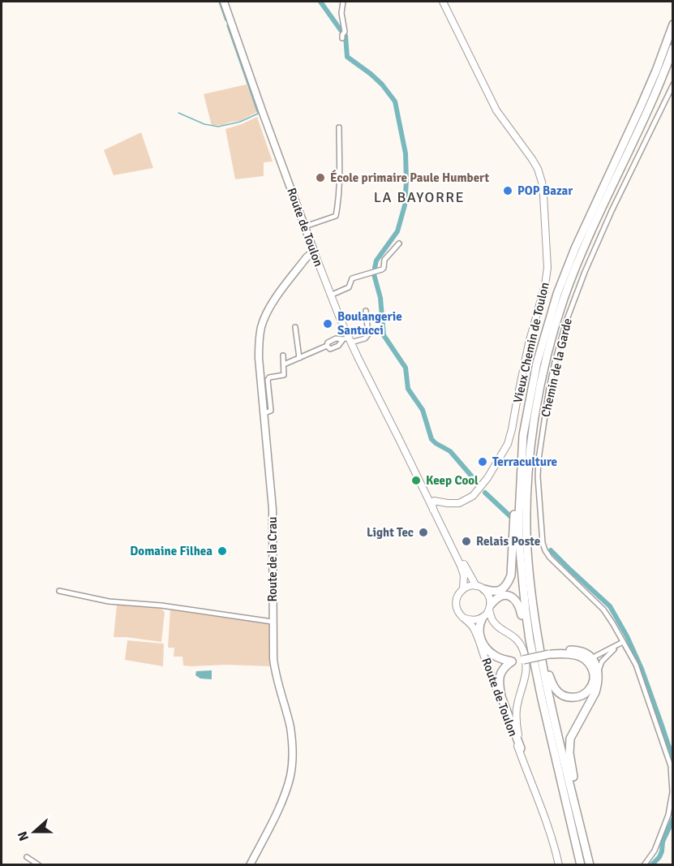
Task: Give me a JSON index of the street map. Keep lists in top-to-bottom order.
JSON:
{
  "streets": {
    "main road": ["Route de Toulon", "Vieux Chemin de Toulon", "Route de la Crau"],
    "street": ["Chemin de la Garde"]
  },
  "crossings": [
    ["Route de Toulon", "Vieux Chemin de Toulon"],
    ["Route de Toulon", "Route de la Crau"]
  ],
  "districts": ["LA BAYORRE"],
  "places": [
    "École primaire Paule Humbert",
    "POP Bazar",
    "Boulangerie Santucci",
    "Terraculture",
    "Keep Cool",
    "Light Tec",
    "Relais Poste",
    "Domaine Filhea"
  ],
  "north": "left"
}
